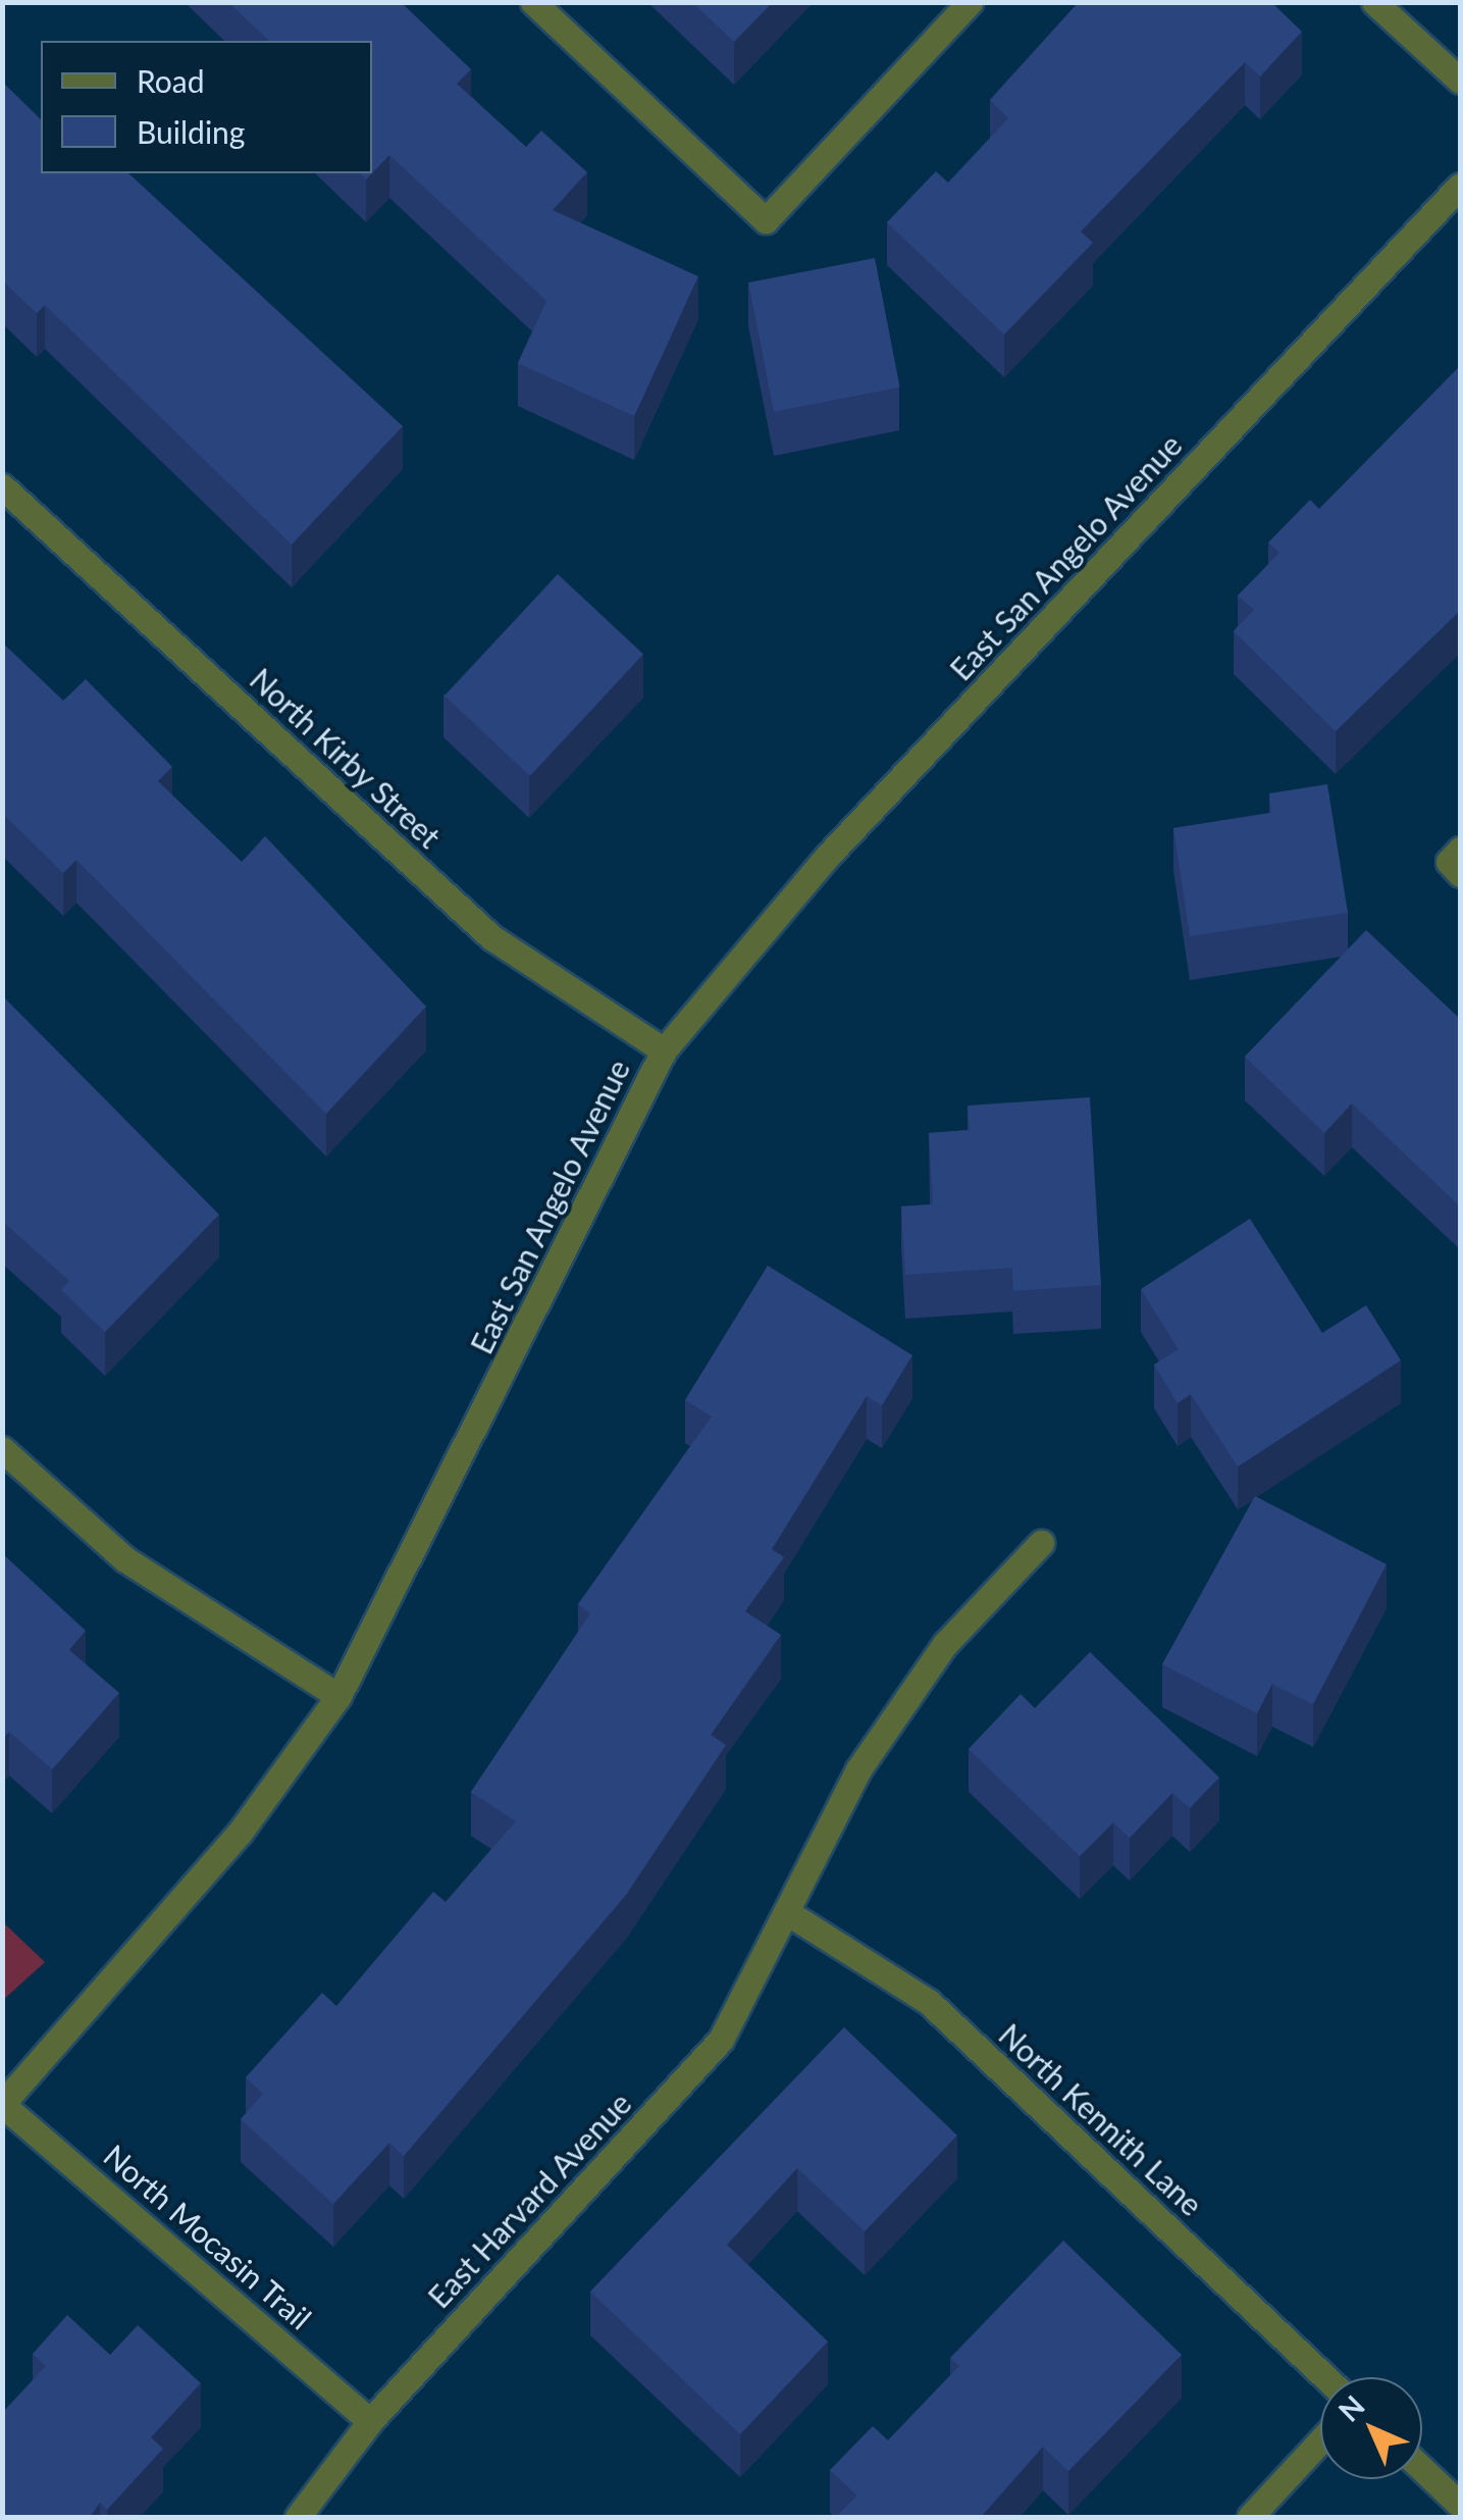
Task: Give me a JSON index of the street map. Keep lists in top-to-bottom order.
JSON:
{
  "streets": {
    "street": [
      "East San Angelo Avenue",
      "North Kirby Street",
      "North Kennith Lane",
      "East Harvard Avenue",
      "North Mocasin Trail"
    ]
  },
  "crossings": [
    ["East San Angelo Avenue", "North Kirby Street"],
    ["East San Angelo Avenue", "North Mocasin Trail"],
    ["North Kennith Lane", "East Harvard Avenue"],
    ["East Harvard Avenue", "North Mocasin Trail"]
  ],
  "legend": ["Road", "Building"],
  "north": "top left"
}
